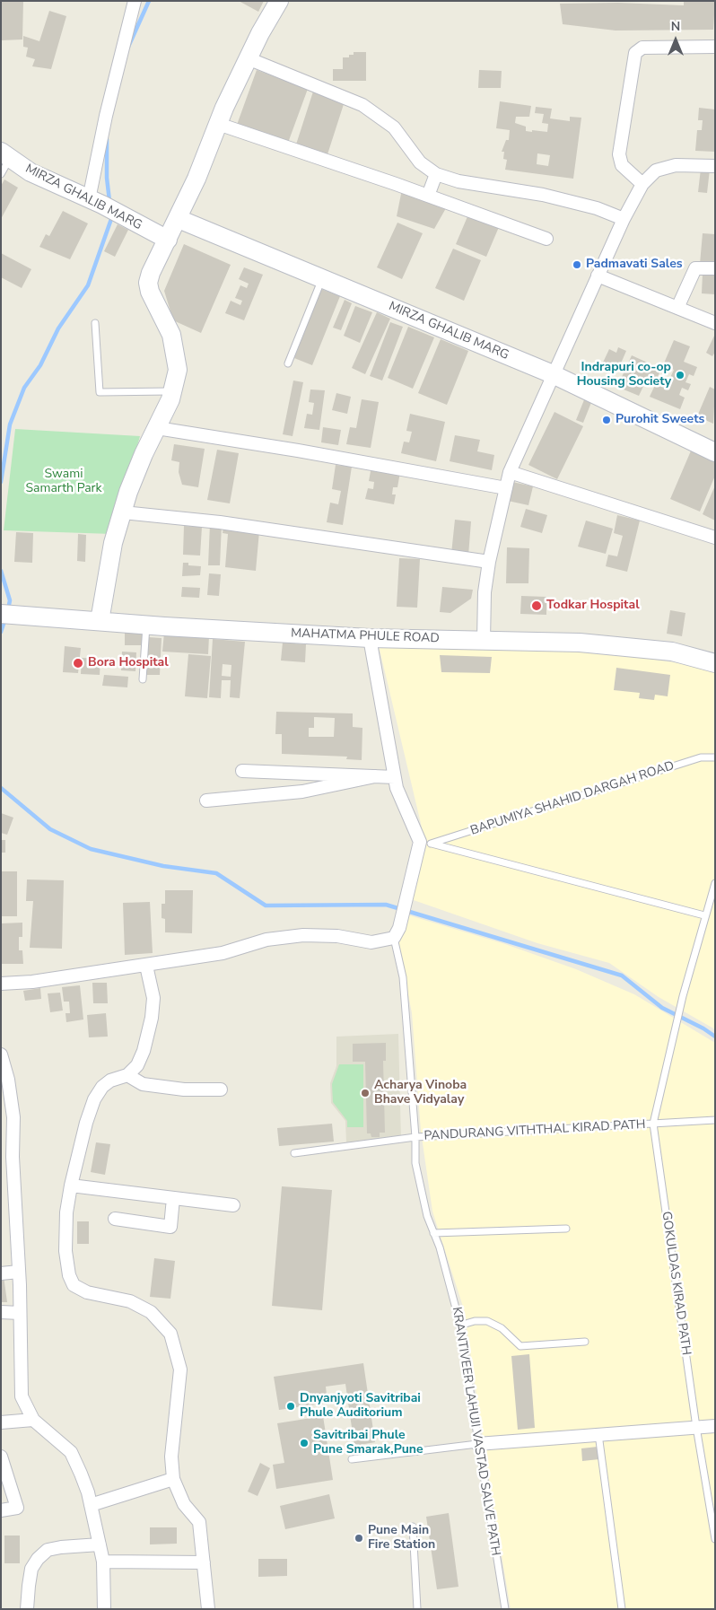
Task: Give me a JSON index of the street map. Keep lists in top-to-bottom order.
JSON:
{
  "streets": {
    "street": ["MIRZA GHALIB MARG", "MAHATMA PHULE ROAD"],
    "lane": [
      "BAPUMIYA SHAHID DARGAH ROAD",
      "PANDURANG VITHTHAL KIRAD PATH",
      "GOKULDAS KIRAD PATH",
      "KRANTIVEER LAHUJI VASTAD SALVE PATH"
    ]
  },
  "crossings": [
    ["PANDURANG VITHTHAL KIRAD PATH", "GOKULDAS KIRAD PATH"],
    ["PANDURANG VITHTHAL KIRAD PATH", "KRANTIVEER LAHUJI VASTAD SALVE PATH"]
  ],
  "parks": ["Swami Samarth Park"],
  "places": [
    "Padmavati Sales",
    "Indrapuri co-op Housing Society",
    "Purohit Sweets",
    "Todkar Hospital",
    "Bora Hospital",
    "Acharya Vinoba Bhave Vidyalay",
    "Dnyanjyoti Savitribai Phule Auditorium",
    "Savitribai Phule Pune Smarak,Pune",
    "Pune Main Fire Station"
  ],
  "north": "top"
}
